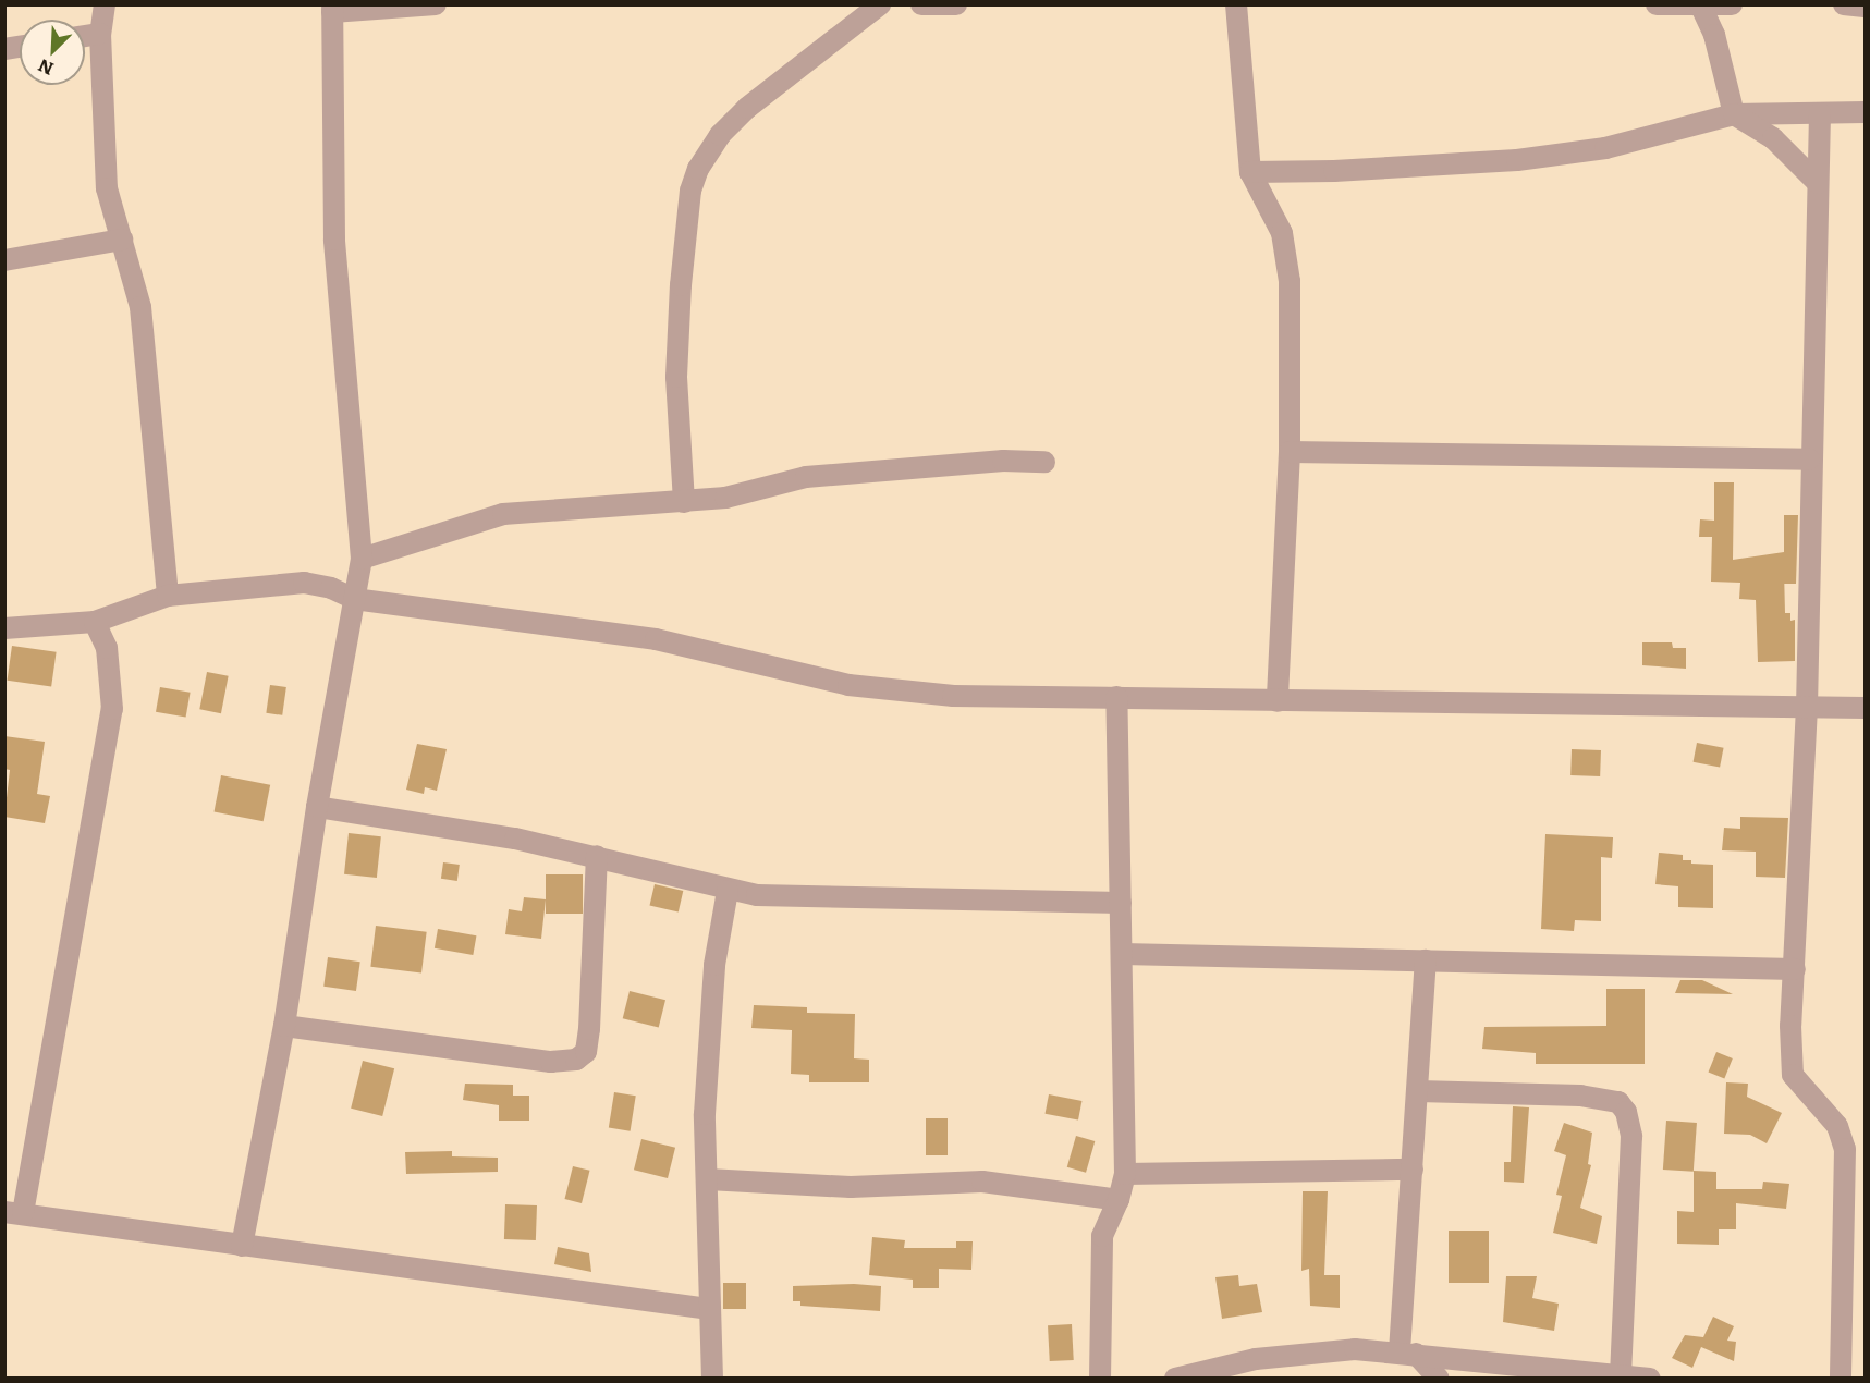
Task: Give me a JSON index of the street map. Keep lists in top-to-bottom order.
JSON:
{
  "north": "bottom left"
}
